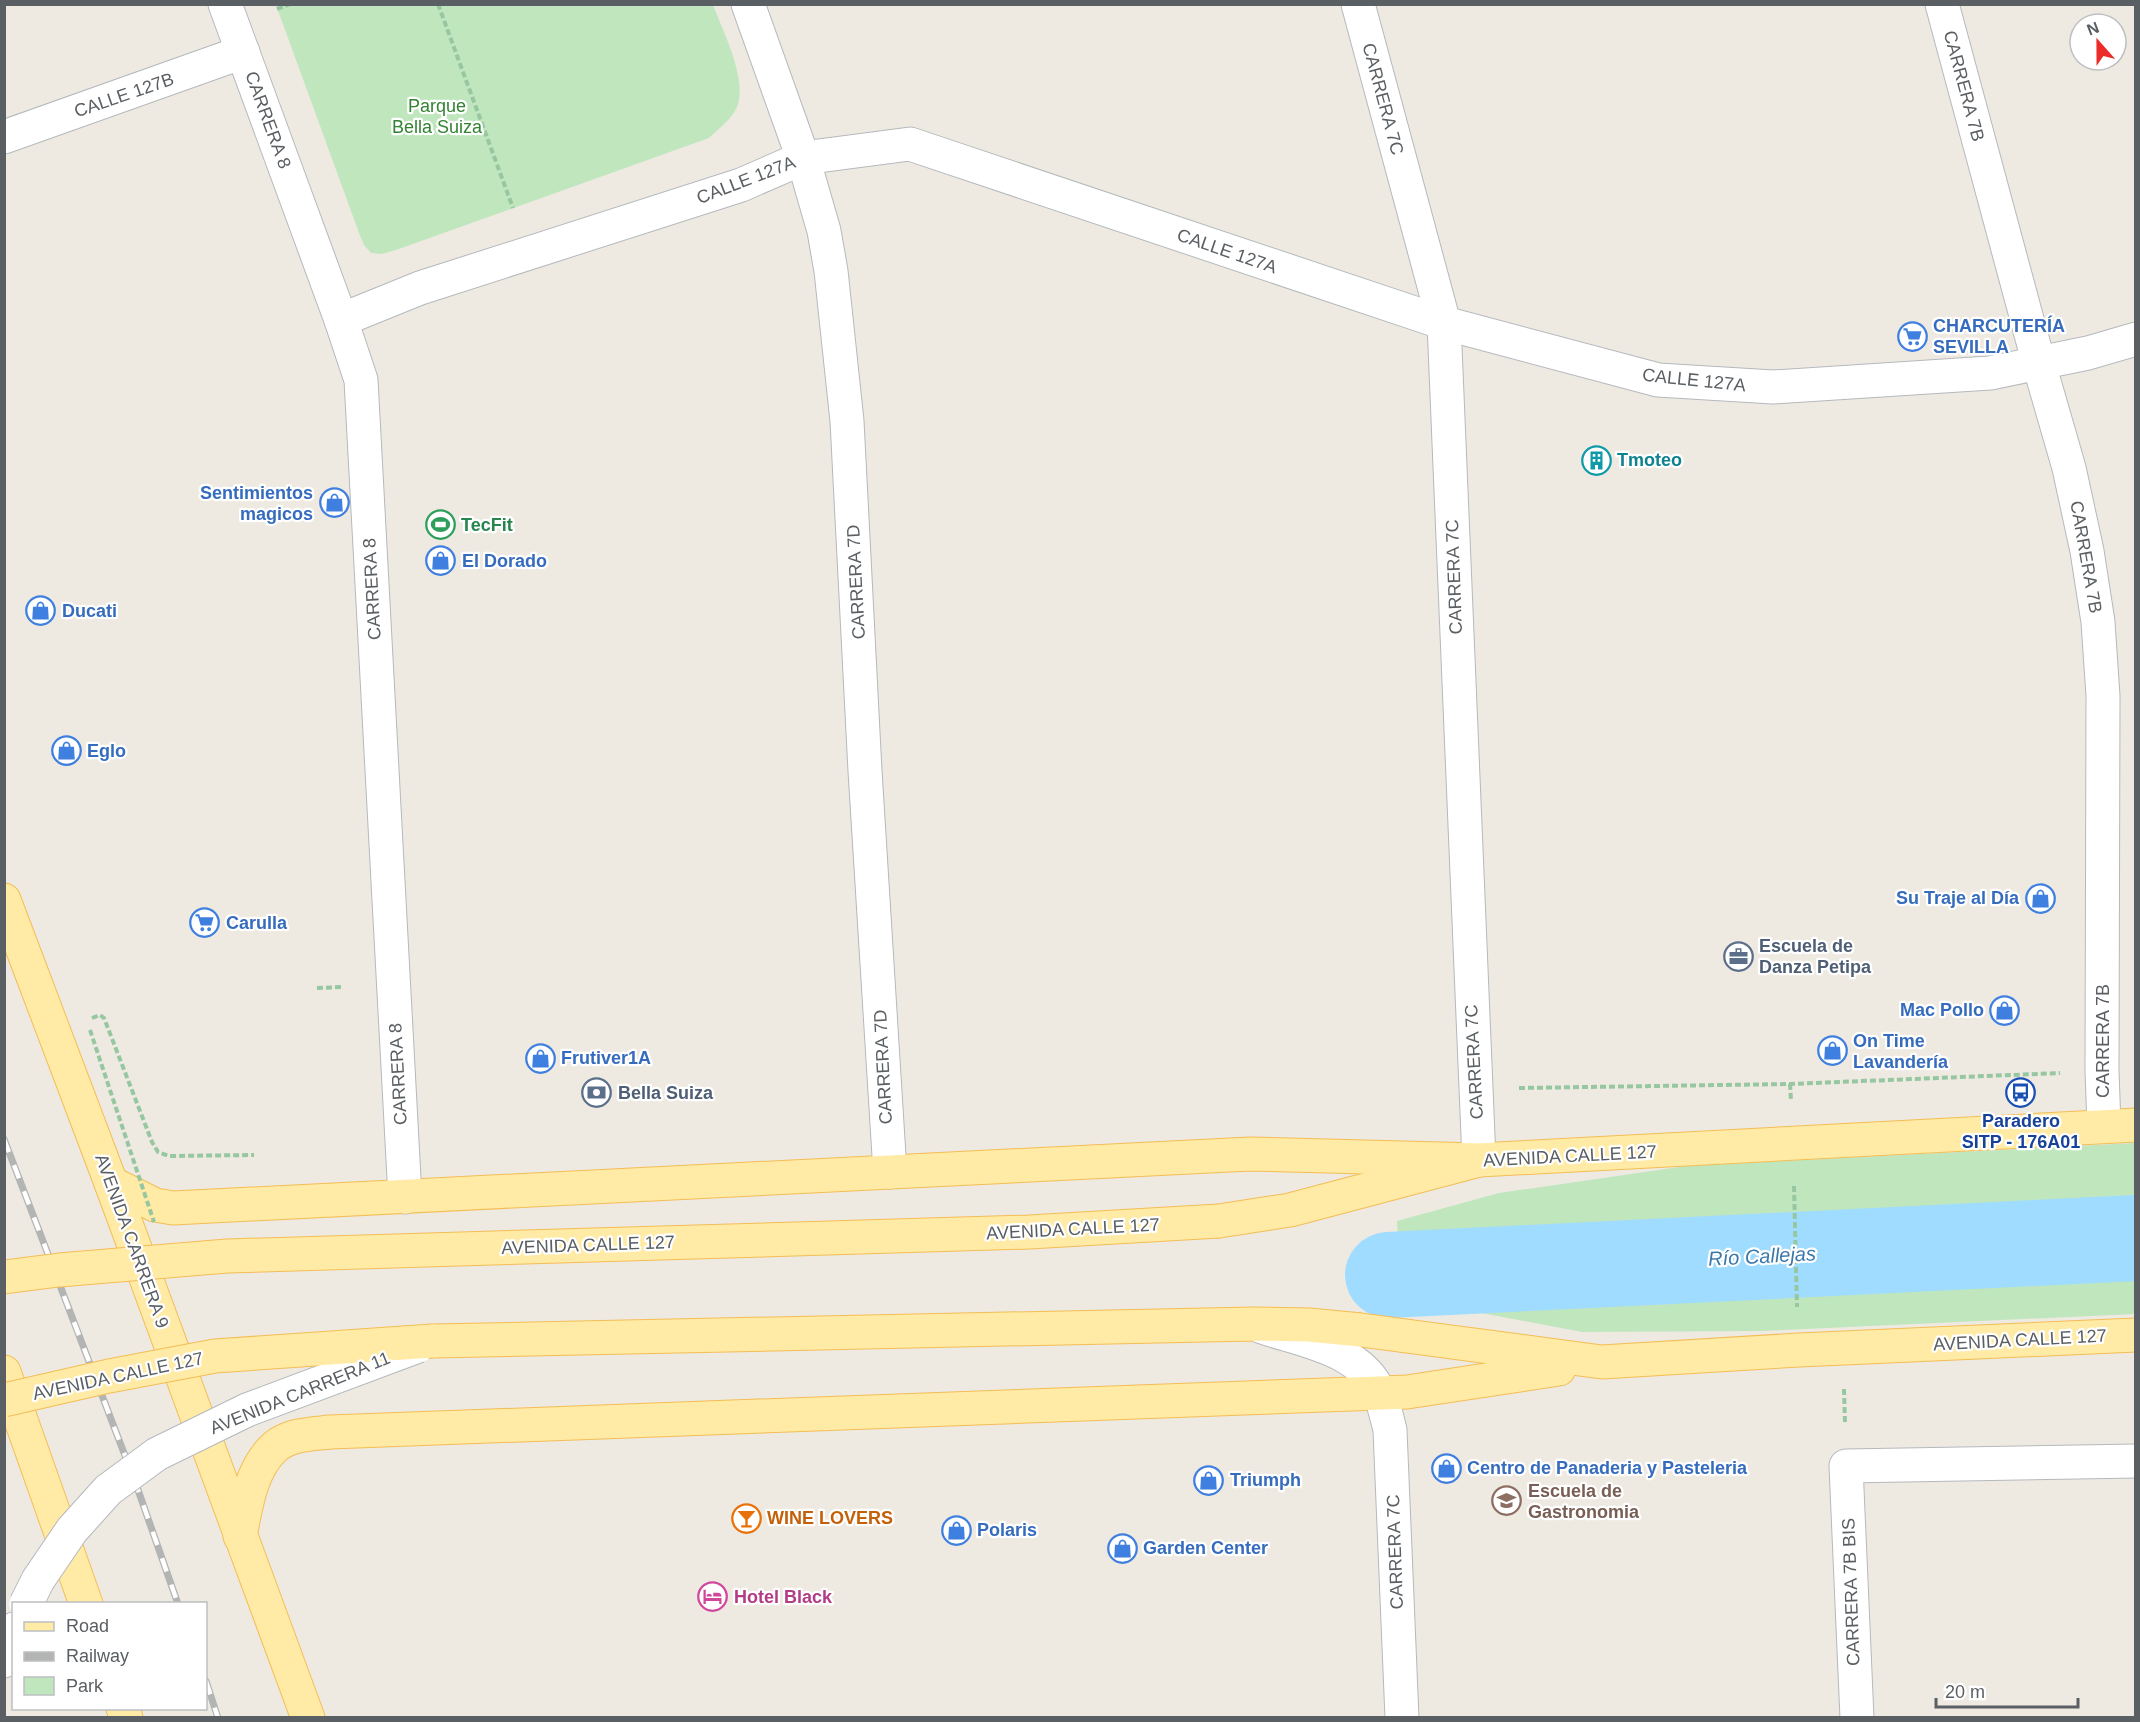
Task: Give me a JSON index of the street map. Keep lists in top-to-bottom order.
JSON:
{
  "streets": {
    "main road": ["AVENIDA CALLE 127", "AVENIDA CARRERA 9"],
    "street": [
      "CARRERA 7B",
      "CALLE 127B",
      "CARRERA 7C",
      "CARRERA 8",
      "CALLE 127A",
      "CARRERA 7D",
      "AVENIDA CARRERA 11",
      "CARRERA 7B BIS"
    ]
  },
  "crossings": [
    ["CARRERA 7B", "CALLE 127A"],
    ["CARRERA 7B", "AVENIDA CALLE 127"],
    ["CALLE 127B", "CARRERA 8"],
    ["CARRERA 7C", "CALLE 127A"],
    ["CARRERA 7C", "AVENIDA CALLE 127"],
    ["CARRERA 8", "CALLE 127A"],
    ["CALLE 127A", "CARRERA 7D"],
    ["AVENIDA CALLE 127", "AVENIDA CARRERA 11"]
  ],
  "water": ["Río Callejas"],
  "parks": ["Parque Bella Suiza"],
  "places": {
    "supermarket": ["CHARCUTERÍA SEVILLA", "Carulla"],
    "building": ["Tmoteo"],
    "shop": [
      "Sentimientos magicos",
      "El Dorado",
      "Ducati",
      "Eglo",
      "Su Traje al Día",
      "Mac Pollo",
      "On Time Lavandería",
      "Frutiver1A",
      "Centro de Panaderia y Pasteleria",
      "Triumph",
      "Polaris",
      "Garden Center"
    ],
    "sports": ["TecFit"],
    "office": ["Escuela de Danza Petipa"],
    "bus stop": ["Paradero SITP - 176A01"],
    "bank": ["Bella Suiza"],
    "school or university": ["Escuela de Gastronomia"],
    "bar": ["WINE LOVERS"],
    "hotel": ["Hotel Black"]
  },
  "legend": ["Road", "Railway", "Park"],
  "scale_bar": "20 m",
  "north": "top"
}
